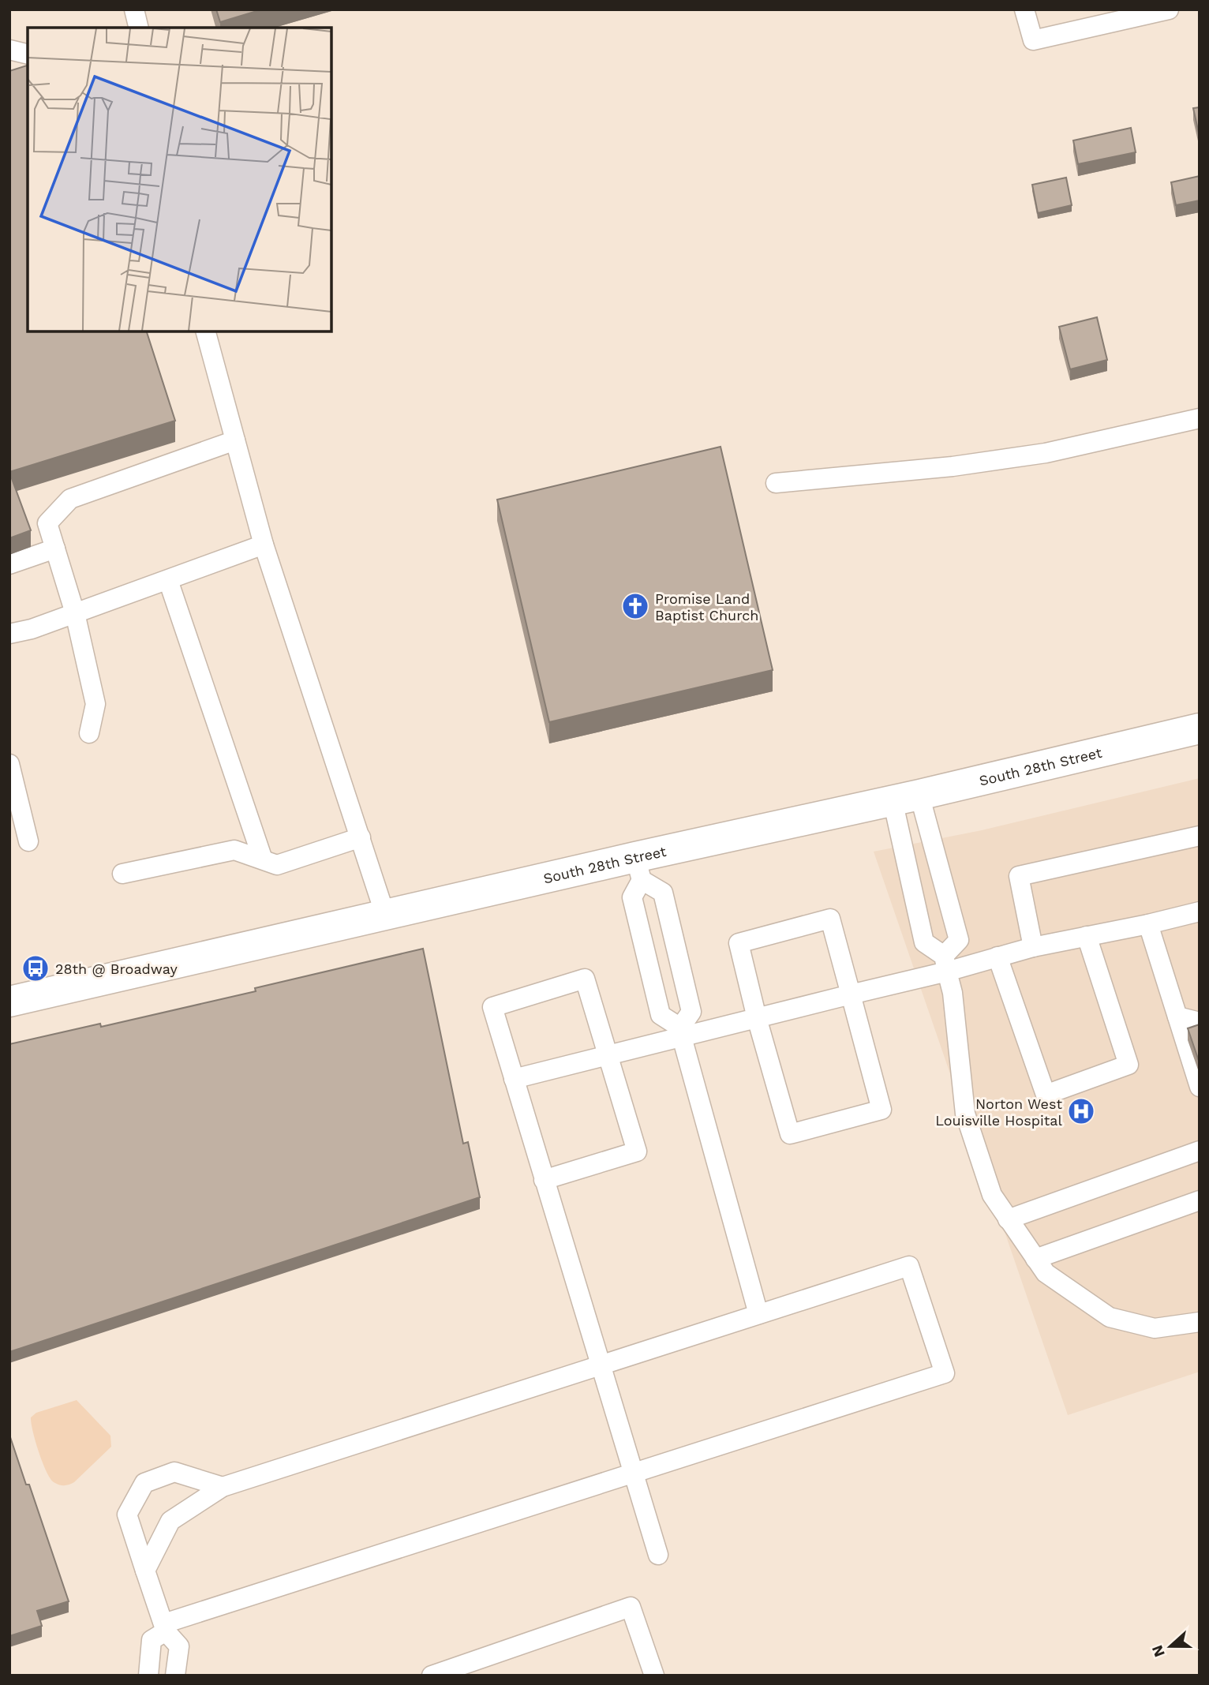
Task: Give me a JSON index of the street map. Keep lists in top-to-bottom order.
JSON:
{
  "streets": {
    "street": ["South 28th Street"]
  },
  "places": {
    "church": ["Promise Land Baptist Church"],
    "bus stop": ["28th @ Broadway"],
    "hospital": ["Norton West Louisville Hospital"]
  },
  "north": "left"
}
